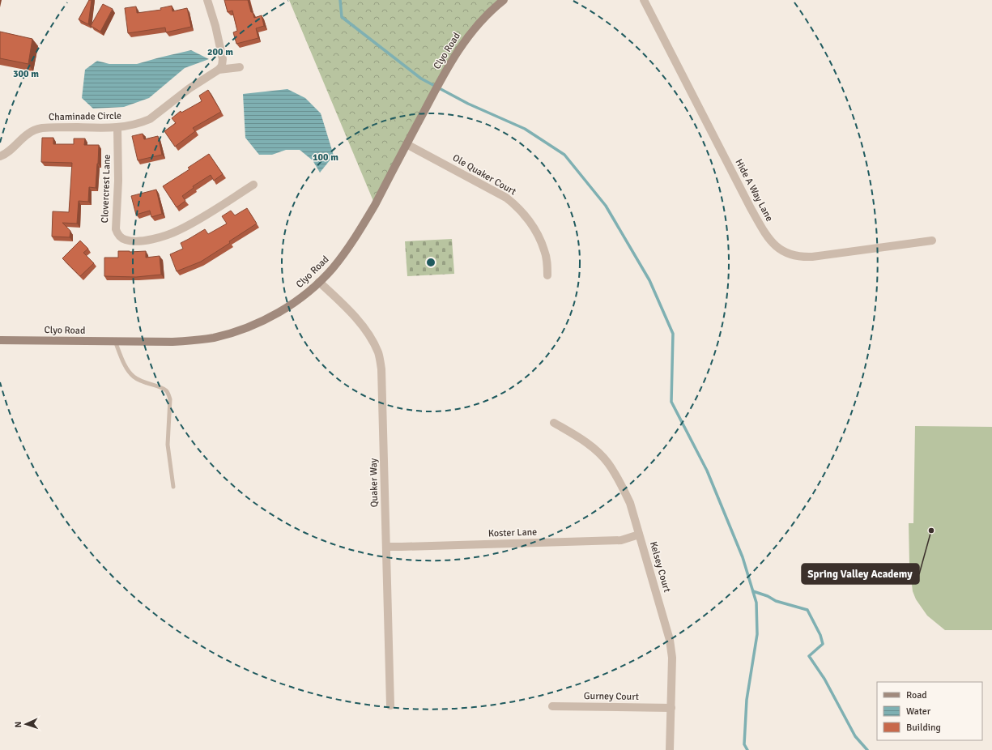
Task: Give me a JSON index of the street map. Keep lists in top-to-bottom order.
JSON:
{
  "streets": {
    "street": [
      "Clyo Road",
      "Chaminade Circle",
      "Ole Quaker Court",
      "Clovercrest Lane",
      "Hide A Way Lane",
      "Quaker Way",
      "Koster Lane",
      "Kelsey Court",
      "Gurney Court"
    ]
  },
  "crossings": [
    ["Clyo Road", "Ole Quaker Court"],
    ["Clyo Road", "Quaker Way"],
    ["Chaminade Circle", "Clovercrest Lane"],
    ["Quaker Way", "Koster Lane"],
    ["Koster Lane", "Kelsey Court"],
    ["Kelsey Court", "Gurney Court"]
  ],
  "places": ["Spring Valley Academy"],
  "legend": ["Road", "Water", "Building"],
  "north": "left",
  "rings": ["200 m", "300 m", "100 m"]
}
